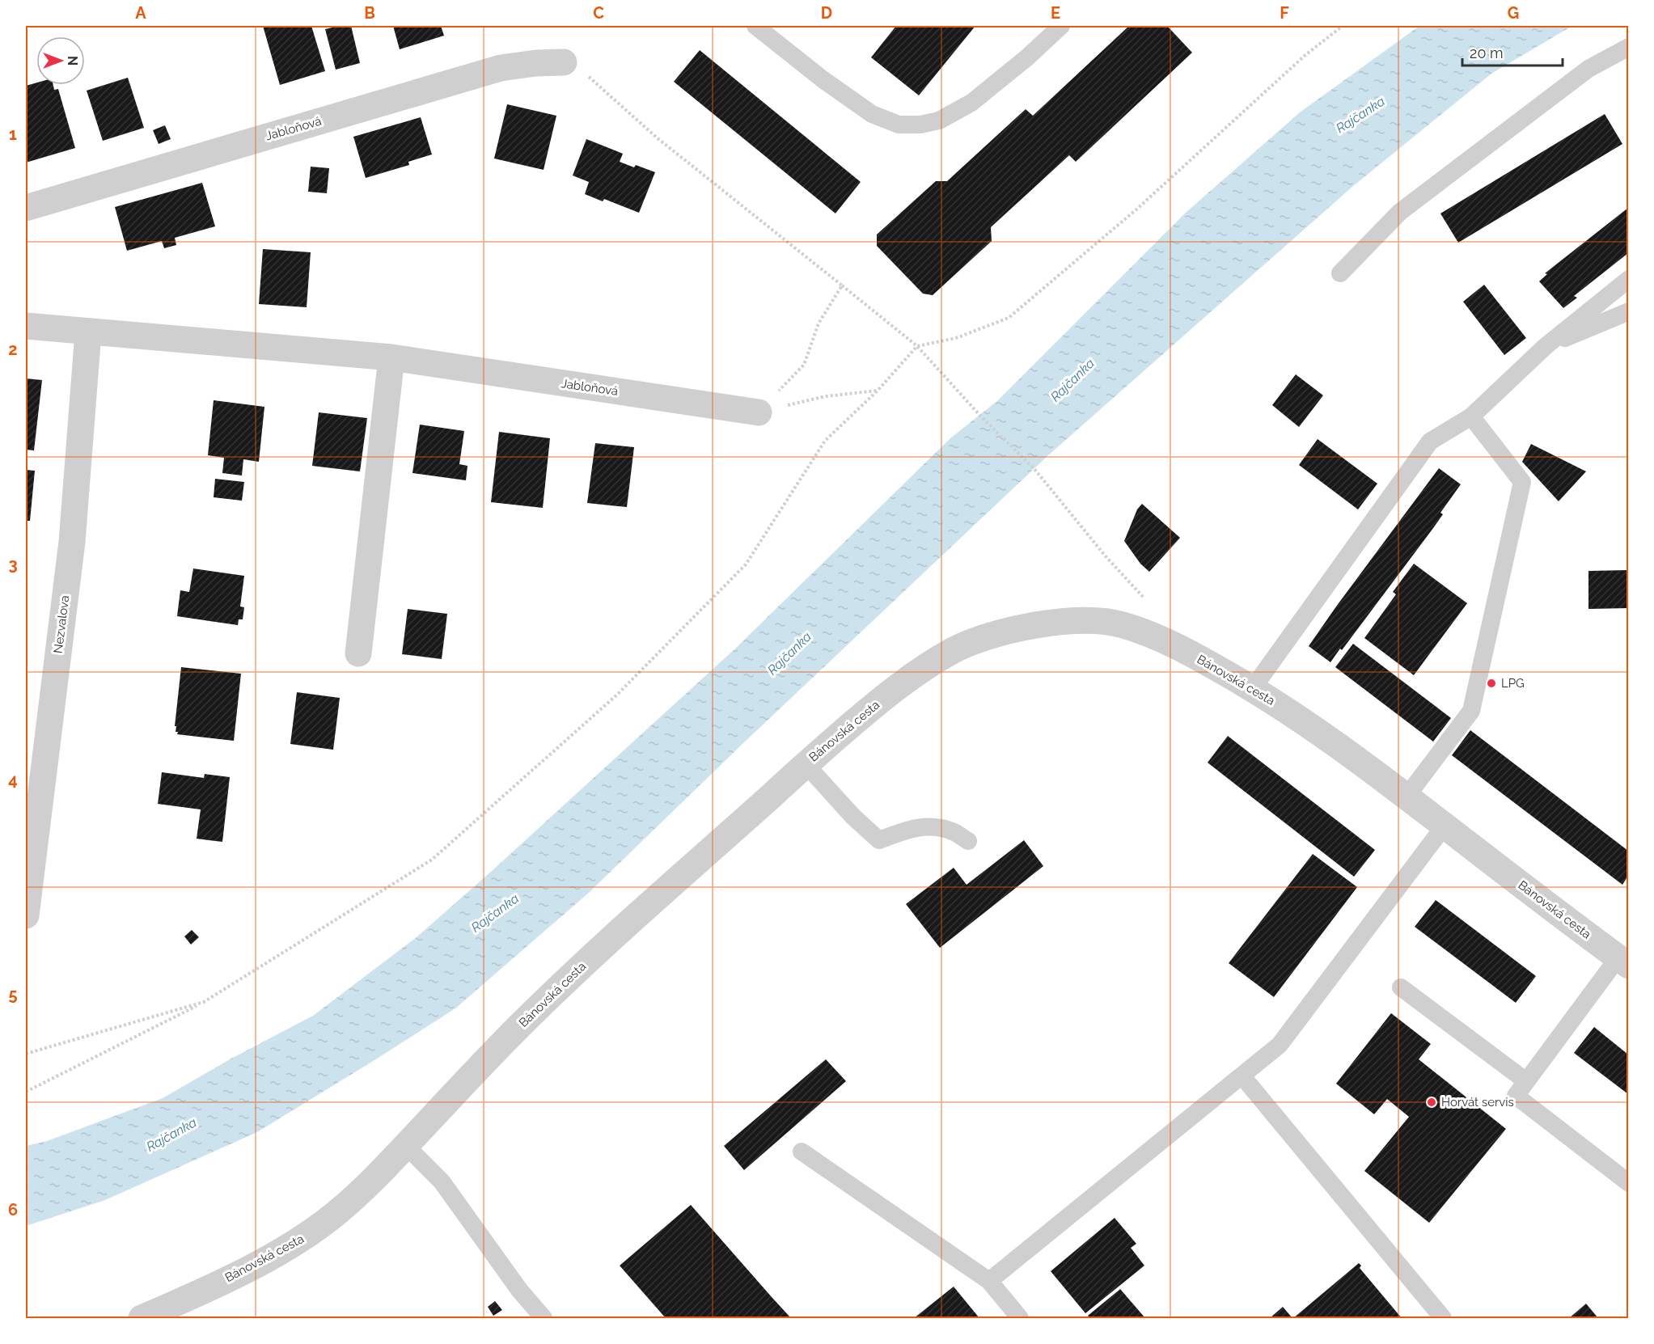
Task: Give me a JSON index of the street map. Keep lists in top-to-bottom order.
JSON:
{
  "streets": {
    "street": ["Jabloňová", "Nezvalova", "Bánovská cesta"]
  },
  "crossings": [
    ["Jabloňová", "Nezvalova"]
  ],
  "water": ["Rajčanka"],
  "places": ["LPG", "Horvát servis"],
  "scale_bar": "20 m",
  "north": "right",
  "grid": {
    "columns": [
      "A",
      "B",
      "C",
      "D",
      "E",
      "F",
      "G"
    ],
    "rows": [
      "1",
      "2",
      "3",
      "4",
      "5",
      "6"
    ]
  }
}
